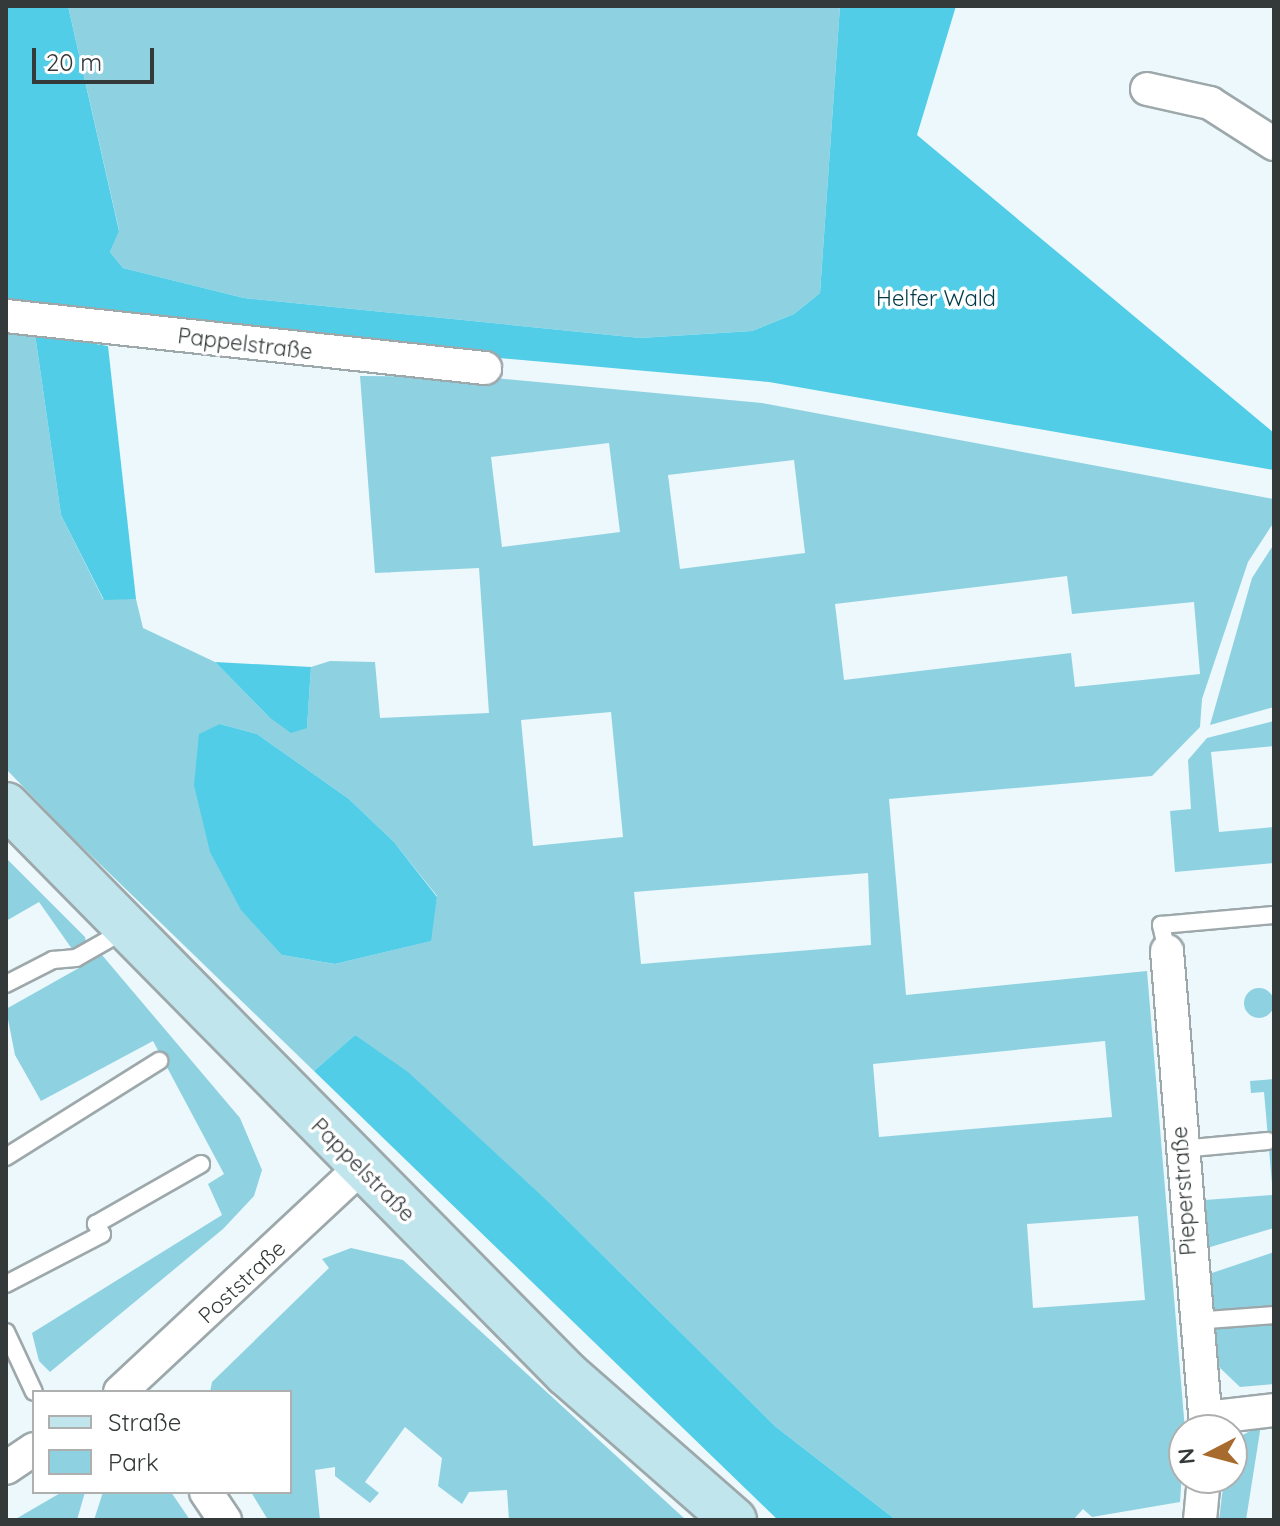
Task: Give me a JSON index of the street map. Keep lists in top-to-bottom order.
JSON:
{
  "streets": {
    "street": ["Pappelstraße", "Pieperstraße", "Poststraße"]
  },
  "crossings": [
    ["Pappelstraße", "Poststraße"]
  ],
  "parks": ["Helfer Wald"],
  "legend": ["Straße", "Park"],
  "scale_bar": "20 m",
  "north": "left"
}
